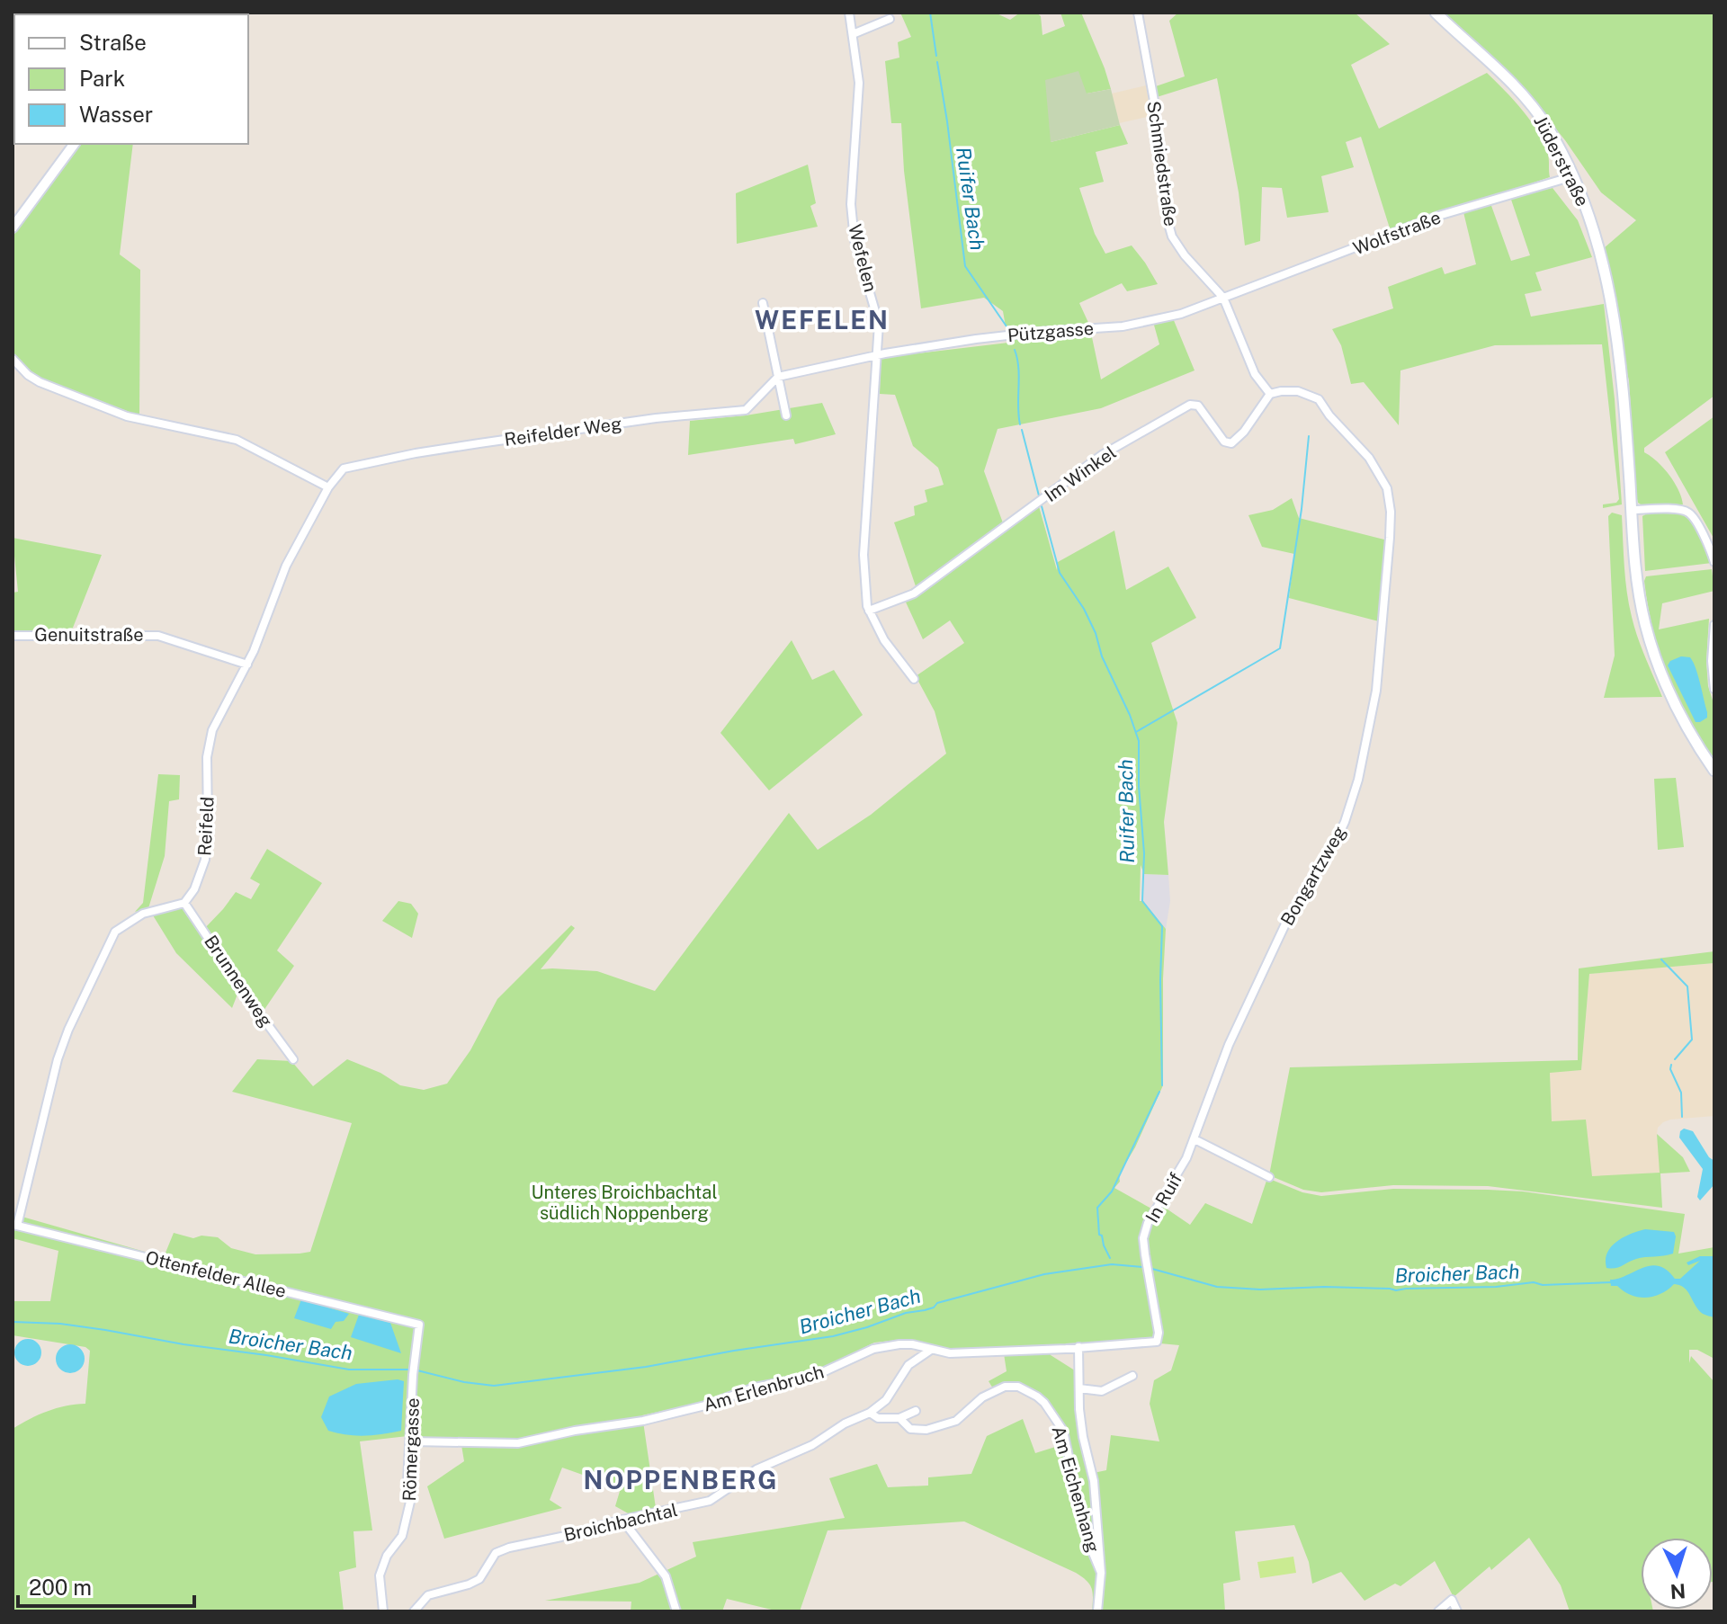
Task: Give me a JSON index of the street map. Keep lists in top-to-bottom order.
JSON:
{
  "streets": {
    "main road": ["Jüderstraße"],
    "street": [
      "Schmiedstraße",
      "Wolfstraße",
      "Wefelen",
      "Pützgasse",
      "Reifelder Weg",
      "Im Winkel",
      "Genuitstraße",
      "Reifeld",
      "Bongartzweg",
      "Brunnenweg",
      "In Ruif",
      "Ottenfelder Allee",
      "Am Erlenbruch",
      "Römergasse",
      "Am Eichenhang",
      "Broichbachtal"
    ]
  },
  "crossings": [
    ["Jüderstraße", "Wolfstraße"],
    ["Schmiedstraße", "Wolfstraße"],
    ["Schmiedstraße", "Pützgasse"],
    ["Wolfstraße", "Pützgasse"],
    ["Wefelen", "Pützgasse"],
    ["Wefelen", "Im Winkel"],
    ["Reifelder Weg", "Reifeld"],
    ["Im Winkel", "Bongartzweg"],
    ["Genuitstraße", "Reifeld"],
    ["Reifeld", "Brunnenweg"],
    ["Bongartzweg", "In Ruif"],
    ["In Ruif", "Am Erlenbruch"],
    ["Ottenfelder Allee", "Römergasse"],
    ["Am Erlenbruch", "Römergasse"],
    ["Am Erlenbruch", "Broichbachtal"],
    ["Am Eichenhang", "Broichbachtal"]
  ],
  "districts": ["WEFELEN", "NOPPENBERG"],
  "water": ["Ruifer Bach", "Broicher Bach"],
  "parks": ["Unteres Broichbachtal südlich Noppenberg"],
  "legend": ["Straße", "Park", "Wasser"],
  "scale_bar": "200 m",
  "north": "bottom"
}
